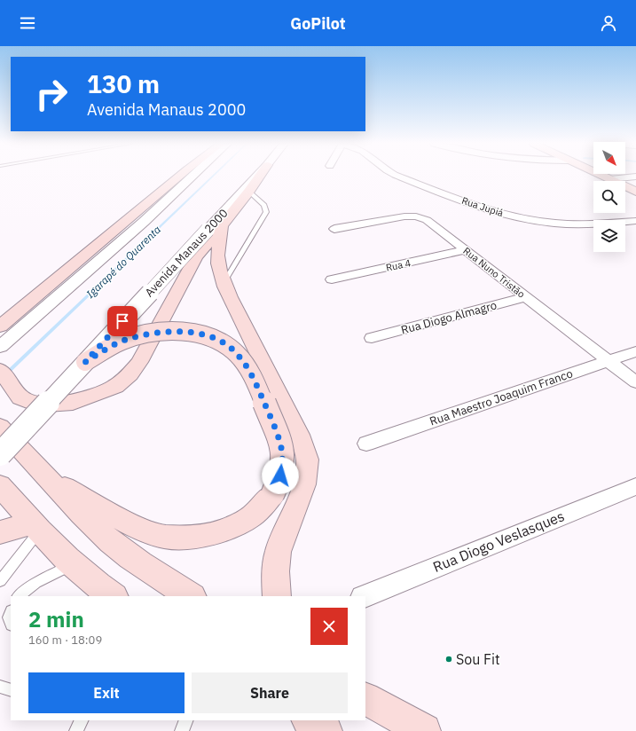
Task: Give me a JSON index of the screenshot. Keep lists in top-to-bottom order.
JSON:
{
  "streets": {
    "street": [
      "Rua Jupiá",
      "Avenida Manaus 2000",
      "Rua 4",
      "Rua Nuno Tristão",
      "Rua Diogo Almagro",
      "Rua Maestro Joaquim Franco",
      "Rua Diogo Veslasques"
    ]
  },
  "crossings": [
    ["Rua 4", "Rua Nuno Tristão"],
    ["Rua Nuno Tristão", "Rua Diogo Almagro"],
    ["Rua Nuno Tristão", "Rua Maestro Joaquim Franco"]
  ],
  "water": ["Igarapé do Quarenta"],
  "places": ["Sou Fit"],
  "north": "bottom right",
  "page": {
    "header": "GoPilot",
    "turn": ["130 m", "Avenida Manaus 2000"],
    "heading": ["2 min", "160 m · 18:09"],
    "buttons": ["Exit", "Share"]
  }
}
